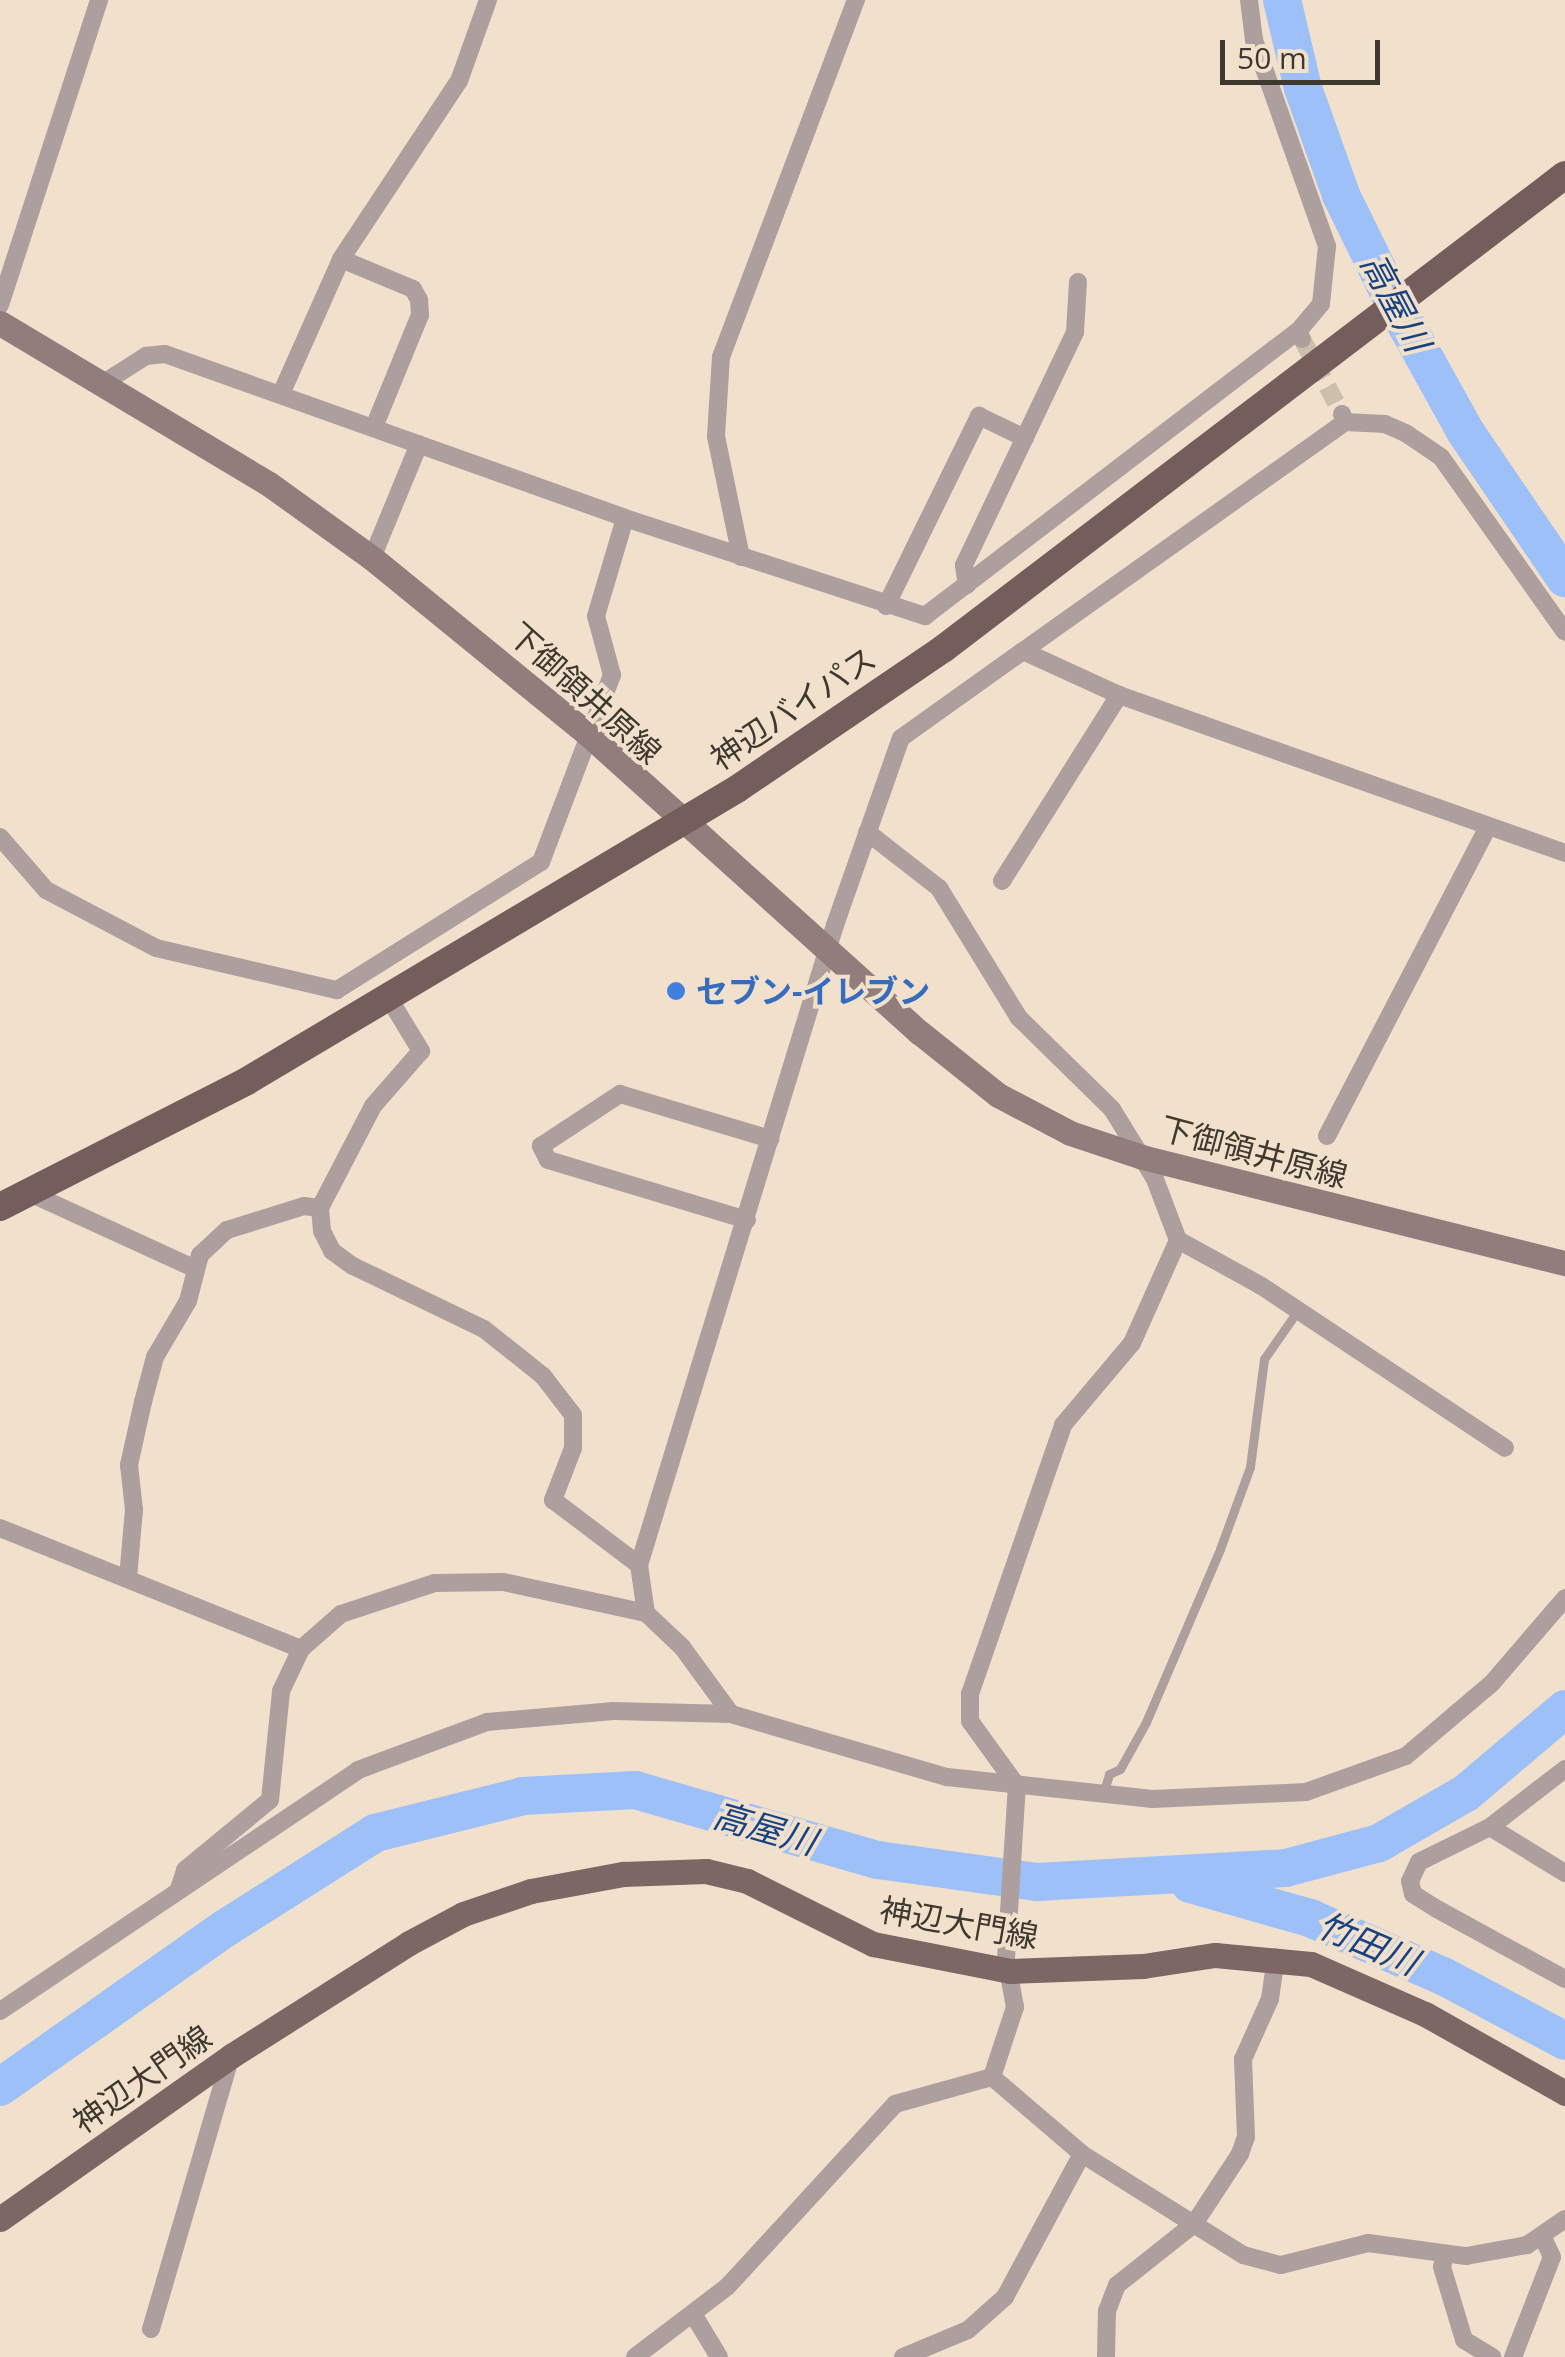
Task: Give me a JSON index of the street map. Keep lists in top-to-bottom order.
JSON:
{
  "streets": {
    "highway": ["神辺バイパス"],
    "main road": ["下御領井原線", "神辺大門線"]
  },
  "crossings": [
    ["下御領井原線", "神辺バイパス"]
  ],
  "water": ["高屋川", "竹田川"],
  "places": ["セブン-イレブン"],
  "scale_bar": "50 m"
}
